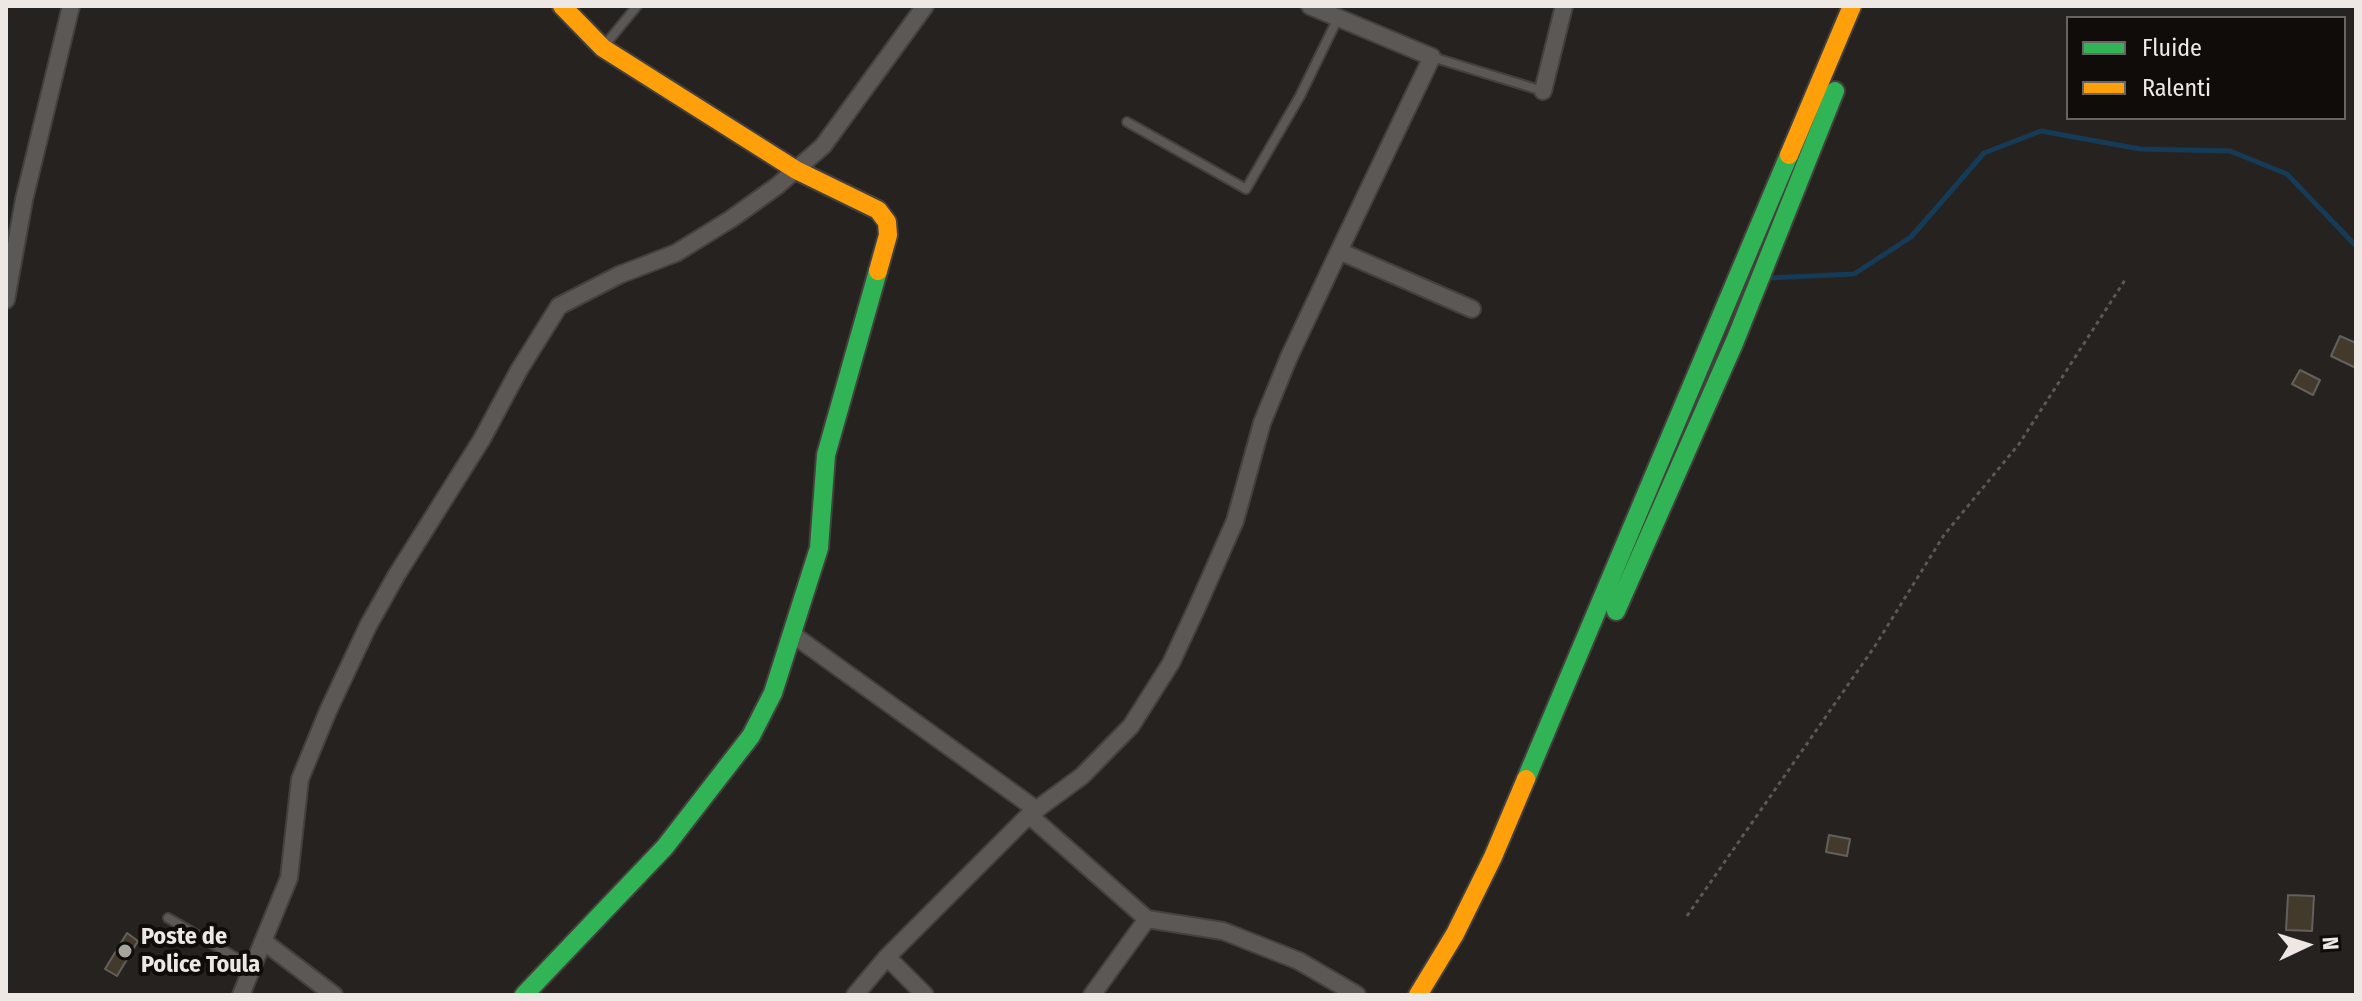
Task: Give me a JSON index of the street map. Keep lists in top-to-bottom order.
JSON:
{
  "places": ["Poste de Police Toula"],
  "legend": ["Fluide", "Ralenti"],
  "north": "right"
}
